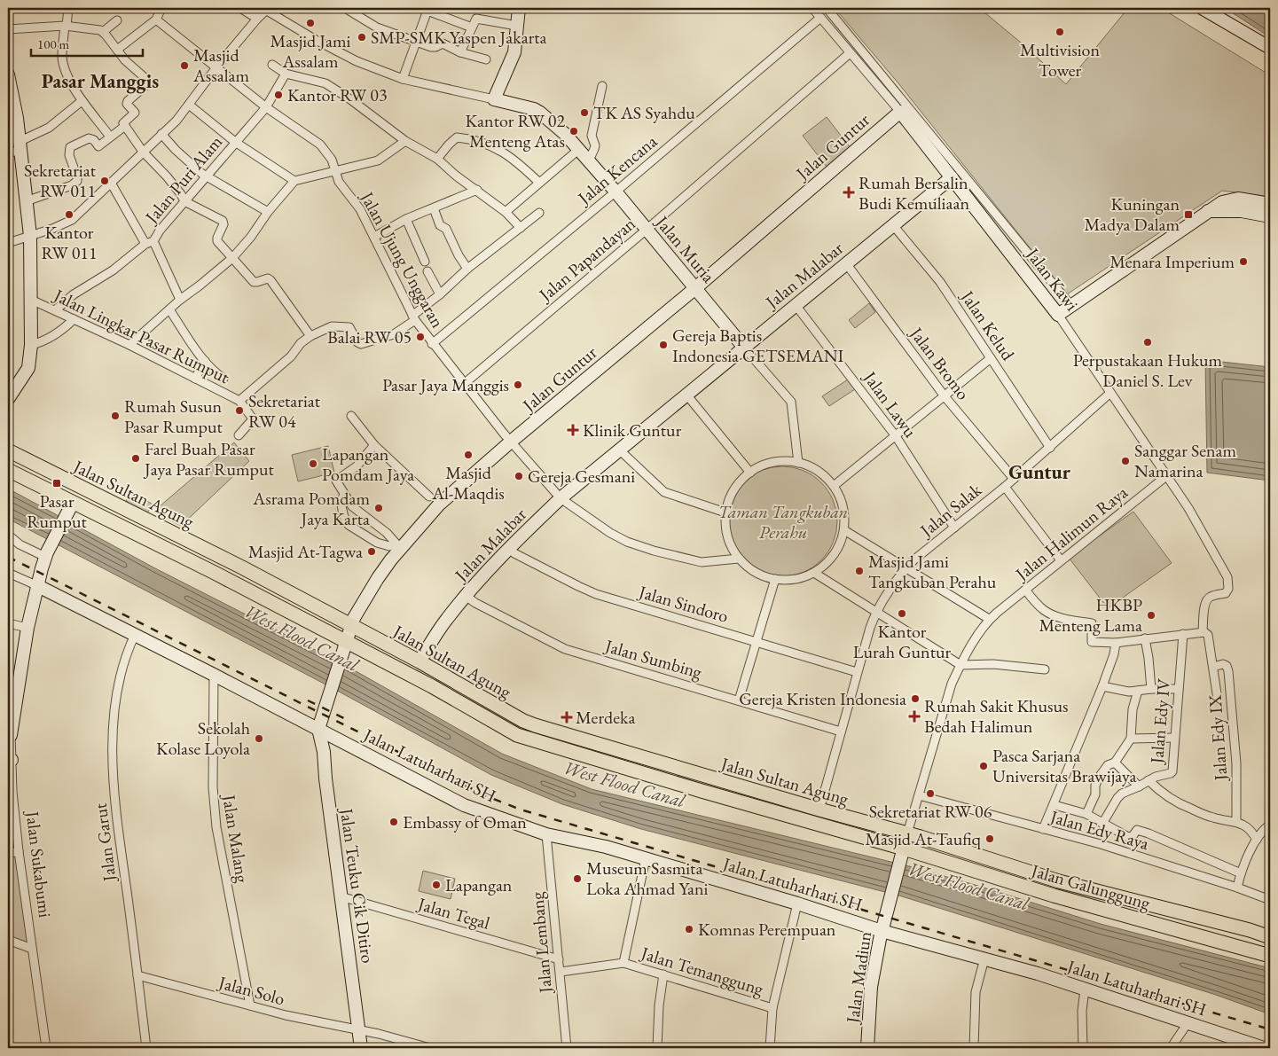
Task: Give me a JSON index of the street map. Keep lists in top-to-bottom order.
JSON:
{
  "streets": {
    "main road": ["Jalan Sultan Agung", "Jalan Galunggung"],
    "street": [
      "Jalan Guntur",
      "Jalan Kencana",
      "Jalan Puri Alam",
      "Jalan Muria",
      "Jalan Papandayan",
      "Jalan Ujung Unggaran",
      "Jalan Malabar",
      "Jalan Kawi",
      "Jalan Kelud",
      "Jalan Lingkar Pasar Rumput",
      "Jalan Bromo",
      "Jalan Lawu",
      "Jalan Salak",
      "Jalan Halimun Raya",
      "Jalan Sindoro",
      "Jalan Sumbing",
      "Jalan Edy IV",
      "Jalan Edy IX",
      "Jalan Latuharhari SH",
      "Jalan Edy Raya",
      "Jalan Malang",
      "Jalan Garut",
      "Jalan Sukabumi",
      "Jalan Teuku Cik Ditiro",
      "Jalan Tegal",
      "Jalan Lembang",
      "Jalan Temanggung",
      "Jalan Madiun",
      "Jalan Solo"
    ]
  },
  "crossings": [
    ["Jalan Guntur", "Jalan Muria"],
    ["Jalan Guntur", "Jalan Ujung Unggaran"],
    ["Jalan Guntur", "Jalan Kawi"],
    ["Jalan Guntur", "Jalan Sultan Agung"],
    ["Jalan Guntur", "Jalan Latuharhari SH"],
    ["Jalan Guntur", "Jalan Teuku Cik Ditiro"],
    ["Jalan Kencana", "Jalan Muria"],
    ["Jalan Kencana", "Jalan Ujung Unggaran"],
    ["Jalan Puri Alam", "Jalan Ujung Unggaran"],
    ["Jalan Puri Alam", "Jalan Lingkar Pasar Rumput"],
    ["Jalan Muria", "Jalan Papandayan"],
    ["Jalan Muria", "Jalan Ujung Unggaran"],
    ["Jalan Muria", "Jalan Malabar"],
    ["Jalan Papandayan", "Jalan Ujung Unggaran"],
    ["Jalan Ujung Unggaran", "Jalan Malabar"],
    ["Jalan Ujung Unggaran", "Jalan Lingkar Pasar Rumput"],
    ["Jalan Malabar", "Jalan Kawi"],
    ["Jalan Malabar", "Jalan Kelud"],
    ["Jalan Malabar", "Jalan Bromo"],
    ["Jalan Malabar", "Jalan Lawu"],
    ["Jalan Malabar", "Jalan Sultan Agung"],
    ["Jalan Malabar", "Jalan Sindoro"],
    ["Jalan Malabar", "Jalan Sumbing"],
    ["Jalan Kawi", "Jalan Salak"],
    ["Jalan Kawi", "Jalan Halimun Raya"],
    ["Jalan Kelud", "Jalan Salak"],
    ["Jalan Bromo", "Jalan Salak"],
    ["Jalan Lawu", "Jalan Salak"],
    ["Jalan Sultan Agung", "Jalan Salak"],
    ["Jalan Sultan Agung", "Jalan Halimun Raya"],
    ["Jalan Sultan Agung", "Jalan Sukabumi"],
    ["Jalan Sultan Agung", "Jalan Galunggung"],
    ["Jalan Sultan Agung", "Jalan Madiun"],
    ["Jalan Salak", "Jalan Sindoro"],
    ["Jalan Salak", "Jalan Sumbing"],
    ["Jalan Halimun Raya", "Jalan Edy Raya"],
    ["Jalan Halimun Raya", "Jalan Galunggung"],
    ["Jalan Halimun Raya", "Jalan Madiun"],
    ["Jalan Latuharhari SH", "Jalan Malang"],
    ["Jalan Latuharhari SH", "Jalan Garut"],
    ["Jalan Latuharhari SH", "Jalan Sukabumi"],
    ["Jalan Latuharhari SH", "Jalan Teuku Cik Ditiro"],
    ["Jalan Latuharhari SH", "Jalan Lembang"],
    ["Jalan Latuharhari SH", "Jalan Madiun"],
    ["Jalan Malang", "Jalan Solo"],
    ["Jalan Garut", "Jalan Solo"],
    ["Jalan Teuku Cik Ditiro", "Jalan Tegal"],
    ["Jalan Teuku Cik Ditiro", "Jalan Solo"],
    ["Jalan Galunggung", "Jalan Madiun"],
    ["Jalan Tegal", "Jalan Lembang"]
  ],
  "districts": ["Pasar Manggis", "Guntur"],
  "water": ["West Flood Canal"],
  "parks": ["Taman Tangkuban Perahu"],
  "places": {
    "other": [
      "Masjid Jami Assalam",
      "Multivision Tower",
      "SMP-SMK Yaspen Jakarta",
      "Masjid Assalam",
      "Kantor RW 03",
      "TK AS Syahdu",
      "Kantor RW 02 Menteng Atas",
      "Sekretariat RW 011",
      "Kantor RW 011",
      "Menara Imperium",
      "Balai RW 05",
      "Perpustakaan Hukum Daniel S. Lev",
      "Gereja Baptis Indonesia GETSEMANI",
      "Pasar Jaya Manggis",
      "Sekretariat RW 04",
      "Rumah Susun Pasar Rumput",
      "Masjid Al-Maqdis",
      "Farel Buah Pasar Jaya Pasar Rumput",
      "Sanggar Senam Namarina",
      "Lapangan Pomdam Jaya",
      "Gereja Gesmani",
      "Asrama Pomdam Jaya Karta",
      "Masjid At-Tagwa",
      "Masjid Jami Tangkuban Perahu",
      "Kantor Lurah Guntur",
      "HKBP Menteng Lama",
      "Gereja Kristen Indonesia",
      "Sekolah Kolase Loyola",
      "Pasca Sarjana Universitas Brawijaya",
      "Sekretariat RW 06",
      "Embassy of Oman",
      "Masjid At-Taufiq",
      "Museum Sasmita Loka Ahmad Yani",
      "Lapangan",
      "Komnas Perempuan"
    ],
    "health": [
      "Rumah Bersalin Budi Kemuliaan",
      "Klinik Guntur",
      "Rumah Sakit Khusus Bedah Halimun",
      "Merdeka"
    ],
    "transit": ["Kuningan Madya Dalam", "Pasar Rumput"]
  },
  "scale_bar": "100 m"
}
